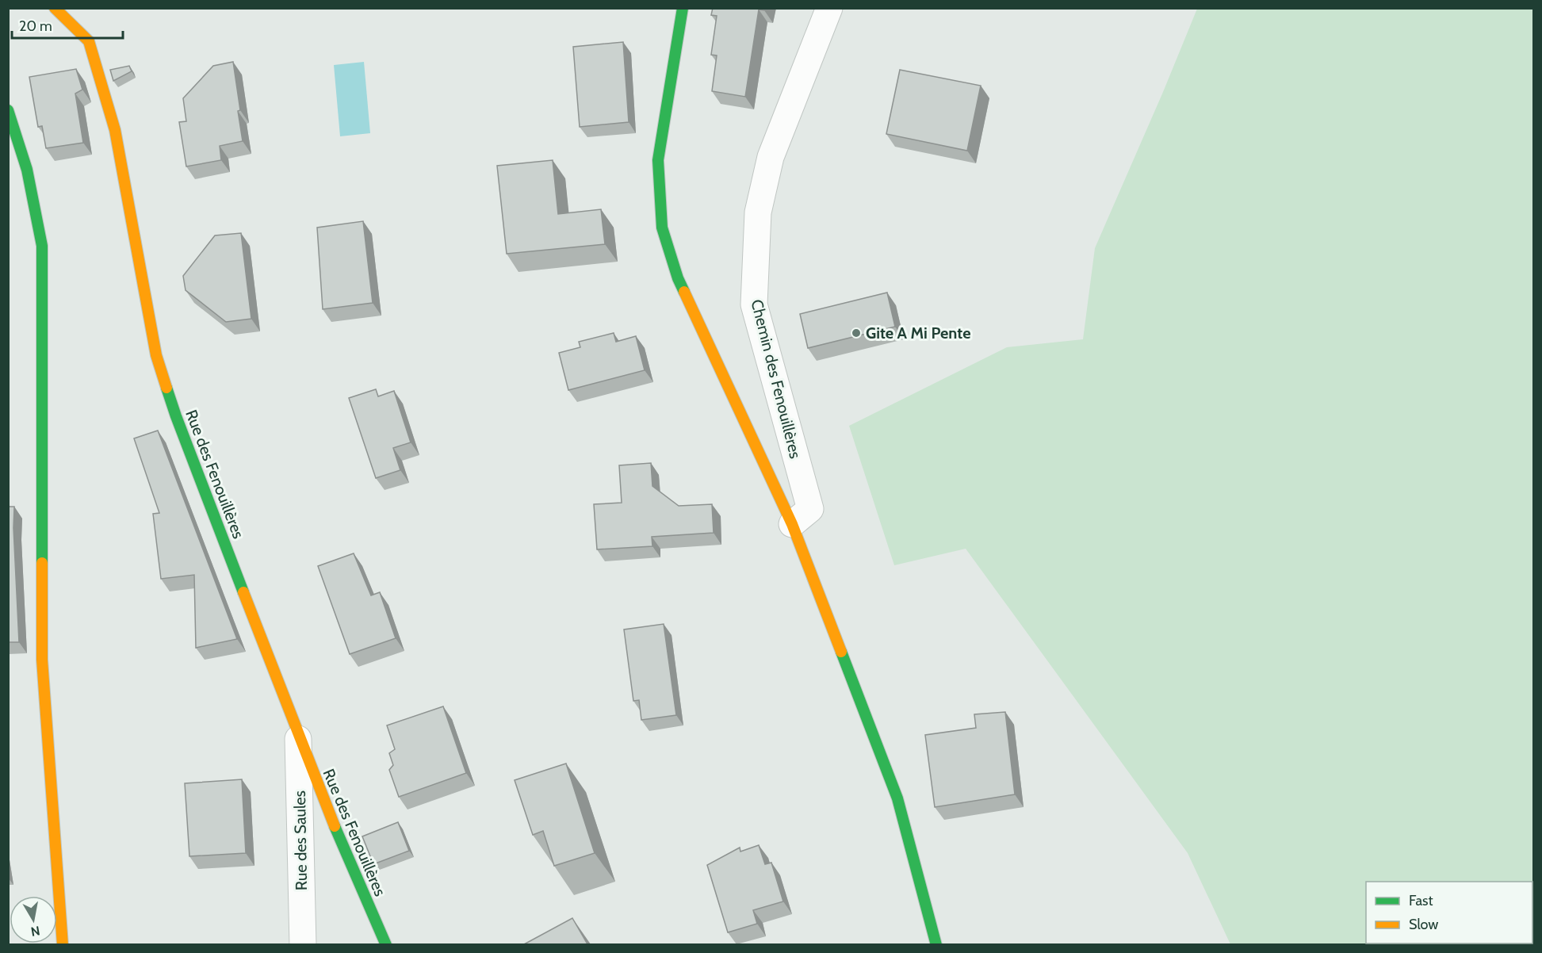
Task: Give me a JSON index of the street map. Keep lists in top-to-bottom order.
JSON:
{
  "streets": {
    "street": ["Chemin des Fenouillères", "Rue des Fenouillères", "Rue des Saules"]
  },
  "crossings": [
    ["Rue des Fenouillères", "Rue des Saules"]
  ],
  "places": ["Gite A Mi Pente"],
  "legend": ["Fast", "Slow"],
  "scale_bar": "20 m",
  "north": "bottom"
}
